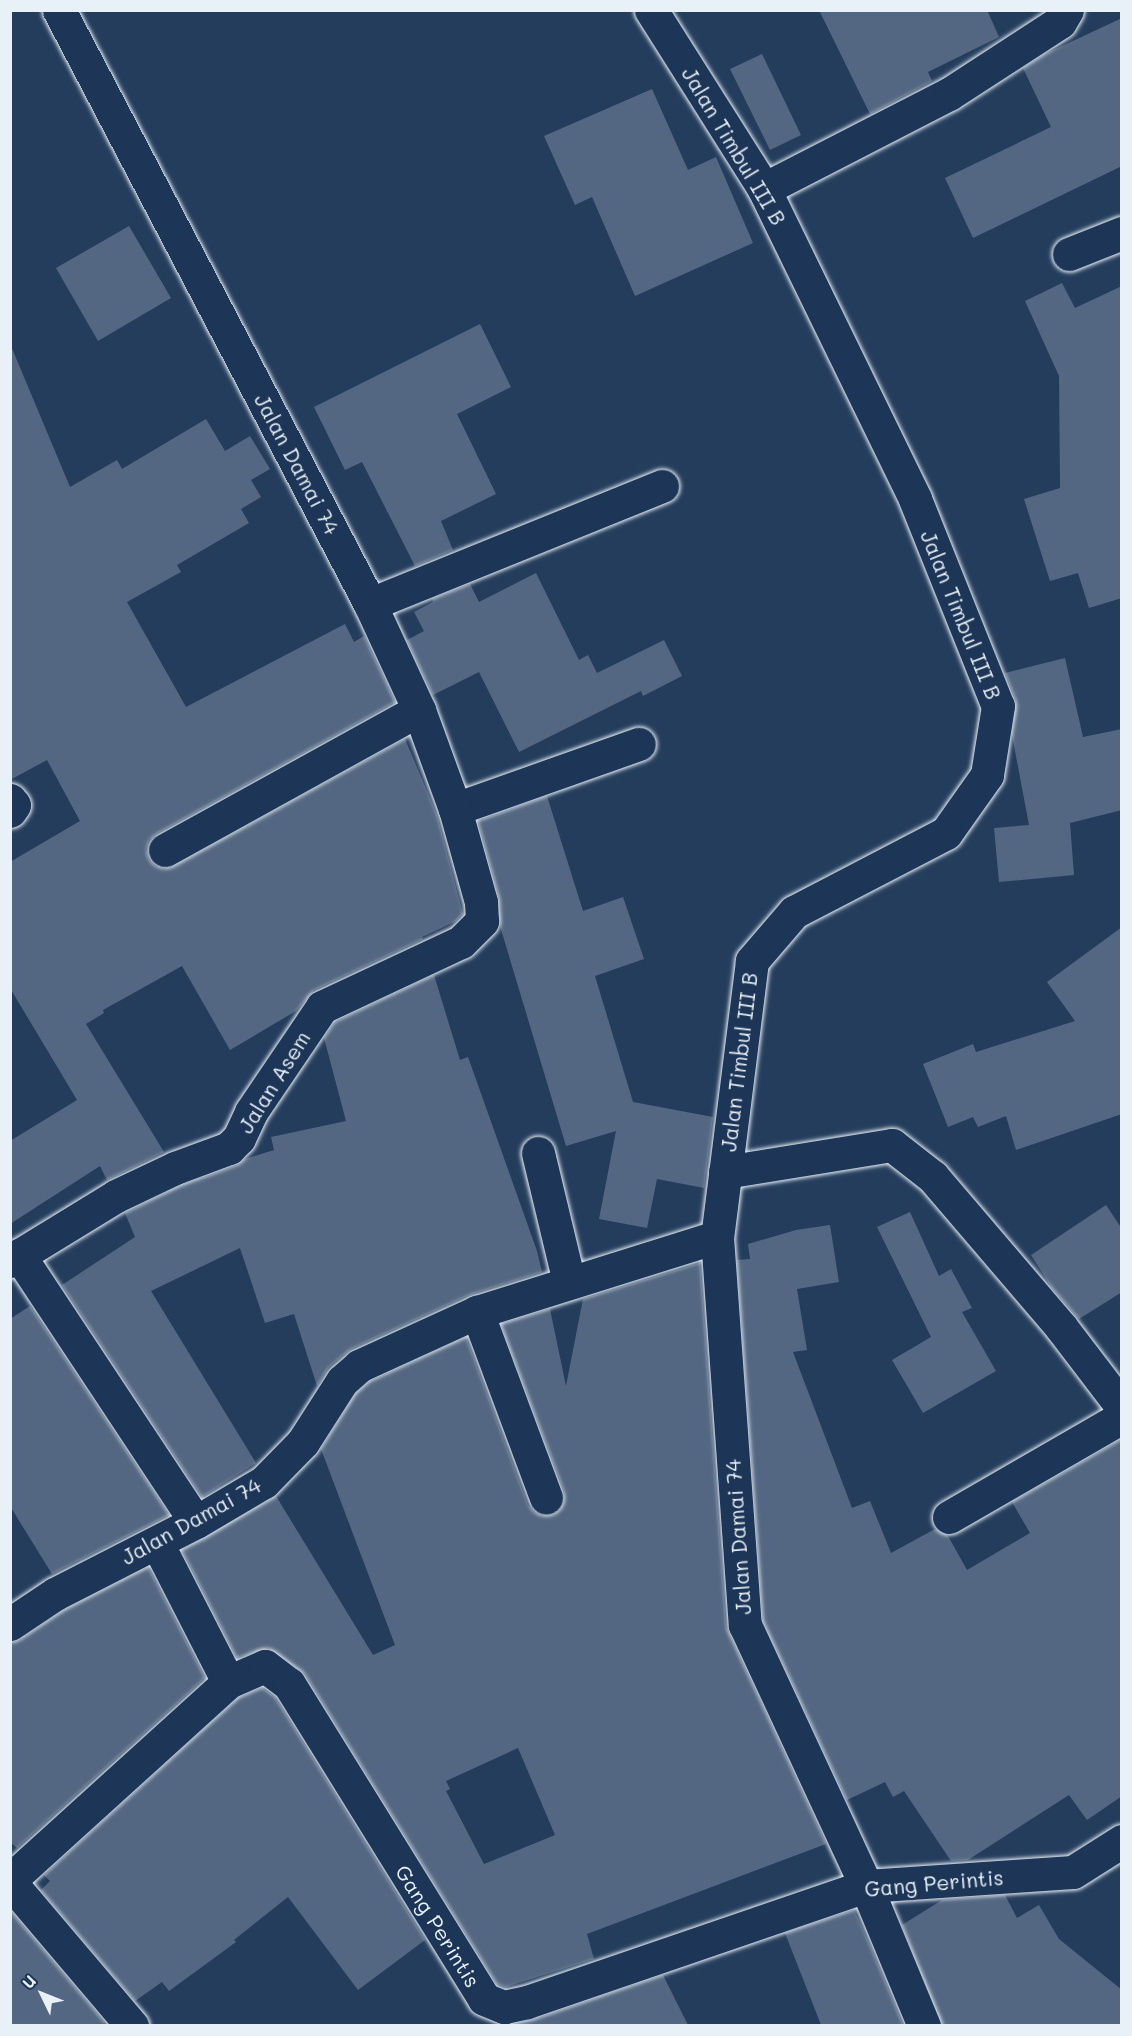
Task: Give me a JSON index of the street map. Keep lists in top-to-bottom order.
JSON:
{
  "streets": {
    "street": [
      "Jalan Timbul III B",
      "Jalan Damai 74",
      "Jalan Asem",
      "Gang Perintis"
    ]
  },
  "crossings": [
    ["Jalan Timbul III B", "Jalan Damai 74"],
    ["Jalan Damai 74", "Jalan Asem"],
    ["Jalan Damai 74", "Gang Perintis"]
  ],
  "north": "top left"
}
